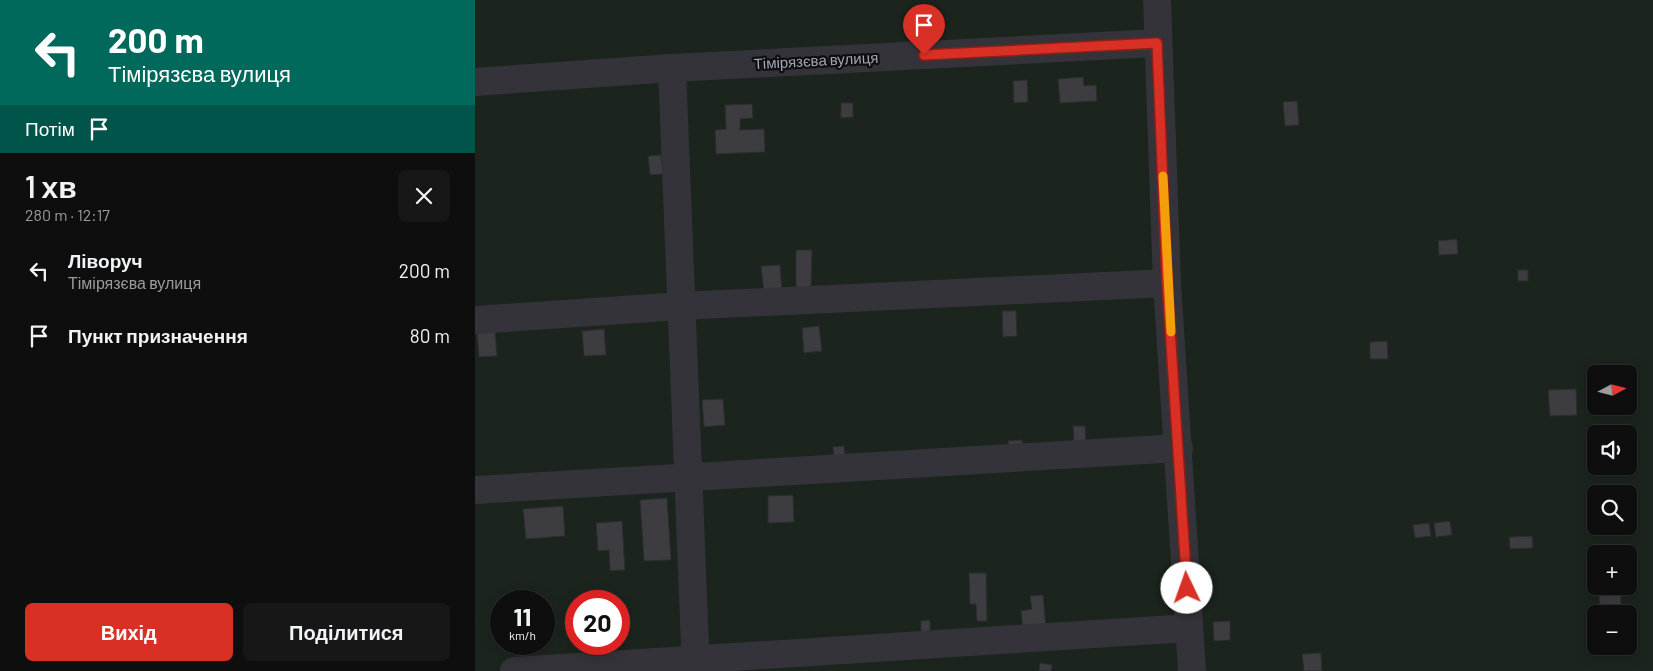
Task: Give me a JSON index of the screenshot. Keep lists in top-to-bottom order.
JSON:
{
  "streets": {
    "street": ["Тімірязєва вулиця"]
  },
  "north": "right",
  "page": {
    "turn": ["200 m", "Тімірязєва вулиця"],
    "then": "Потім",
    "heading": ["1 хв", "280 m · 12:17"],
    "list": [
      {
        "name": "Ліворуч",
        "note": "Тімірязєва вулиця",
        "value": "200 m"
      },
      {
        "name": "Пункт призначення",
        "value": "80 m"
      }
    ],
    "map_buttons": ["+", "−"],
    "speed": "11 km/h",
    "limit": "20",
    "buttons": ["Вихід", "Поділитися"]
  }
}
